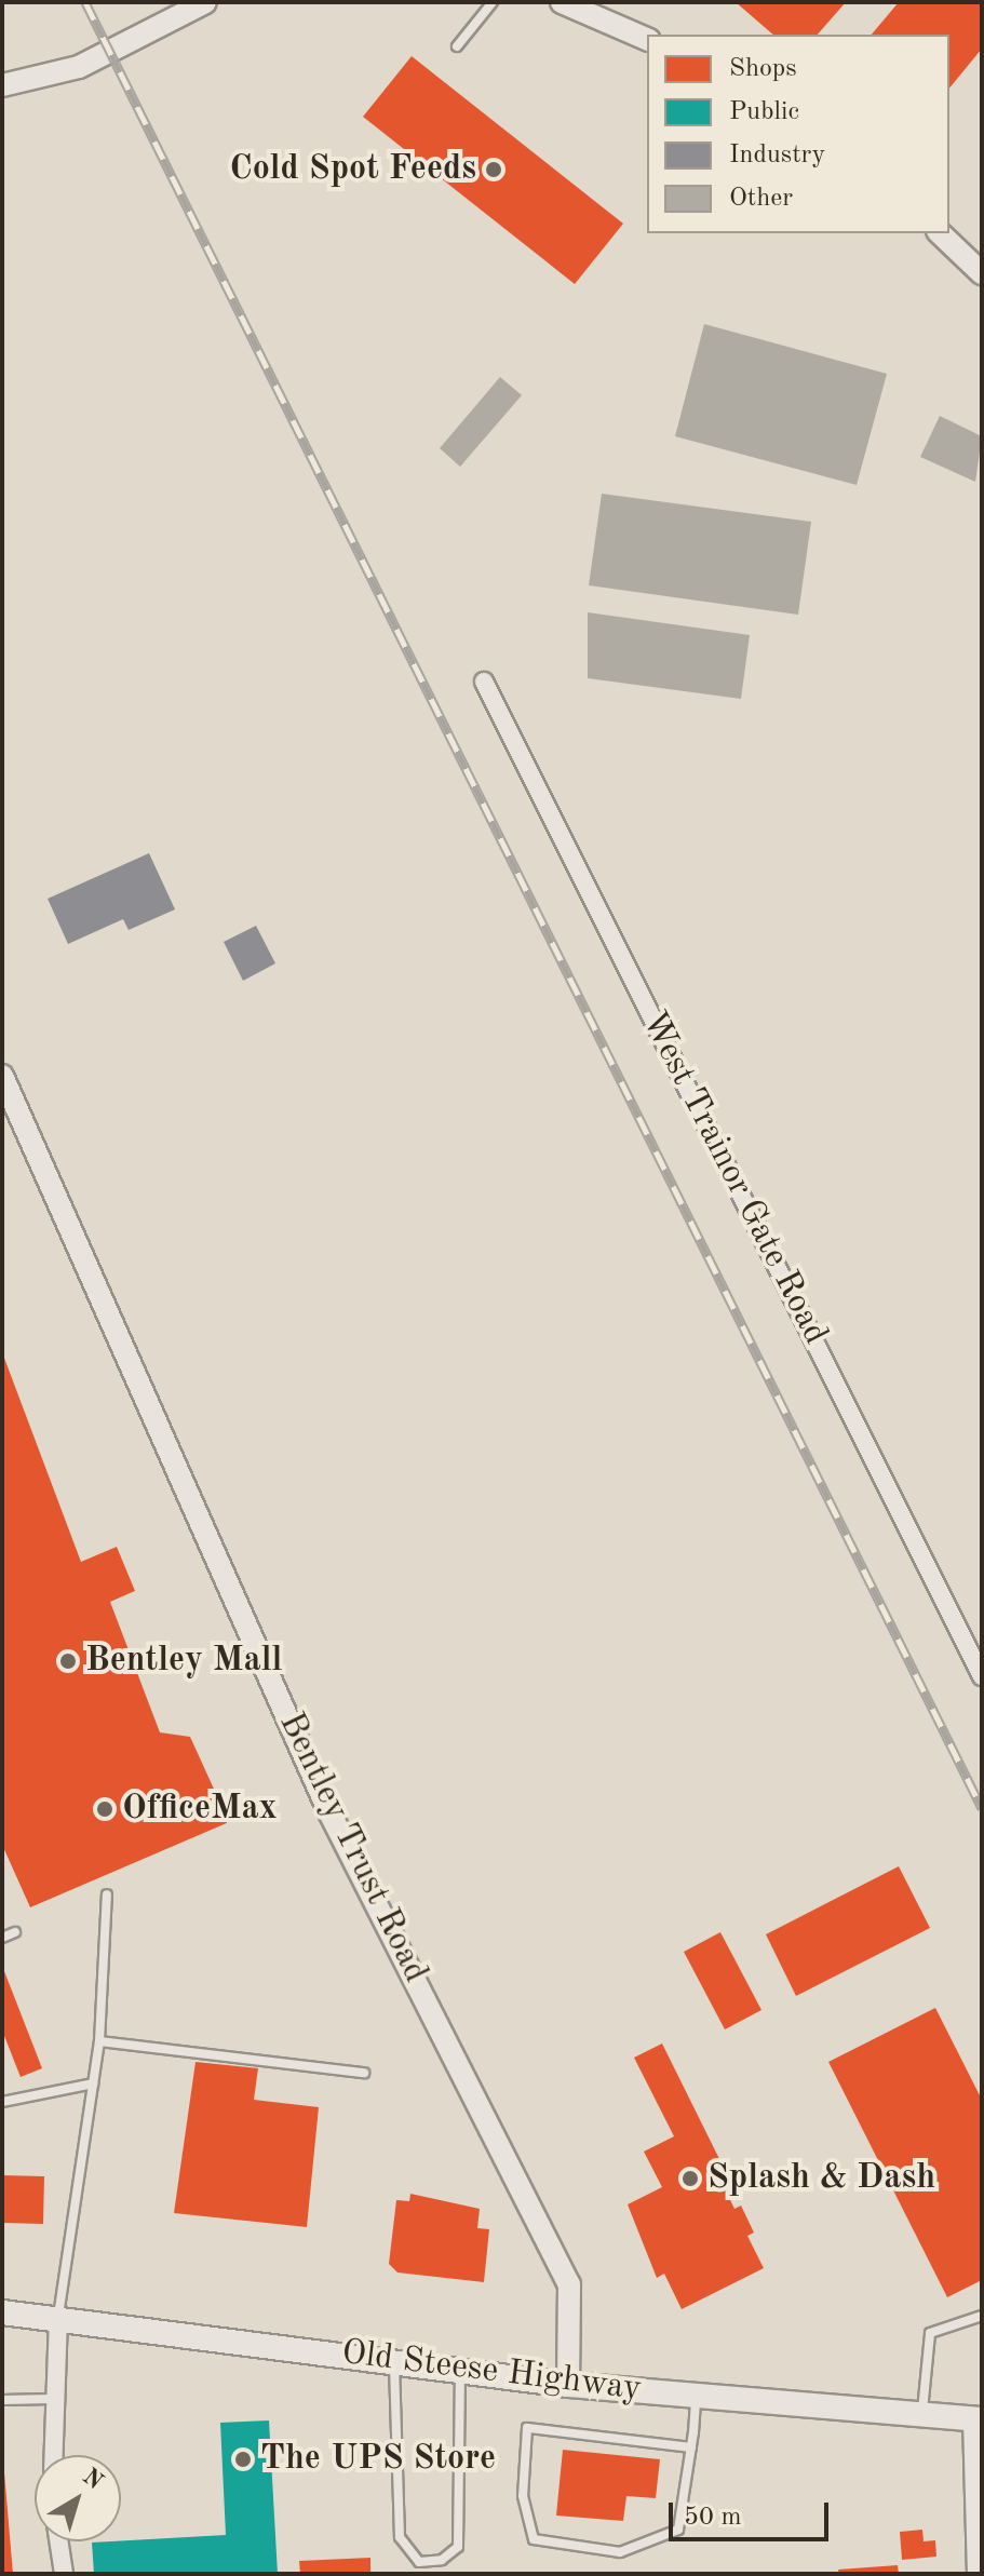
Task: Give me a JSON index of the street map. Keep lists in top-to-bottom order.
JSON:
{
  "streets": {
    "main road": ["Old Steese Highway"],
    "street": ["West Trainor Gate Road", "Bentley Trust Road"]
  },
  "crossings": [
    ["Bentley Trust Road", "Old Steese Highway"]
  ],
  "places": [
    "Cold Spot Feeds",
    "Bentley Mall",
    "OfficeMax",
    "Splash & Dash",
    "The UPS Store"
  ],
  "legend": [
    "Shops",
    "Public",
    "Industry",
    "Other"
  ],
  "scale_bar": "50 m",
  "north": "top right"
}
